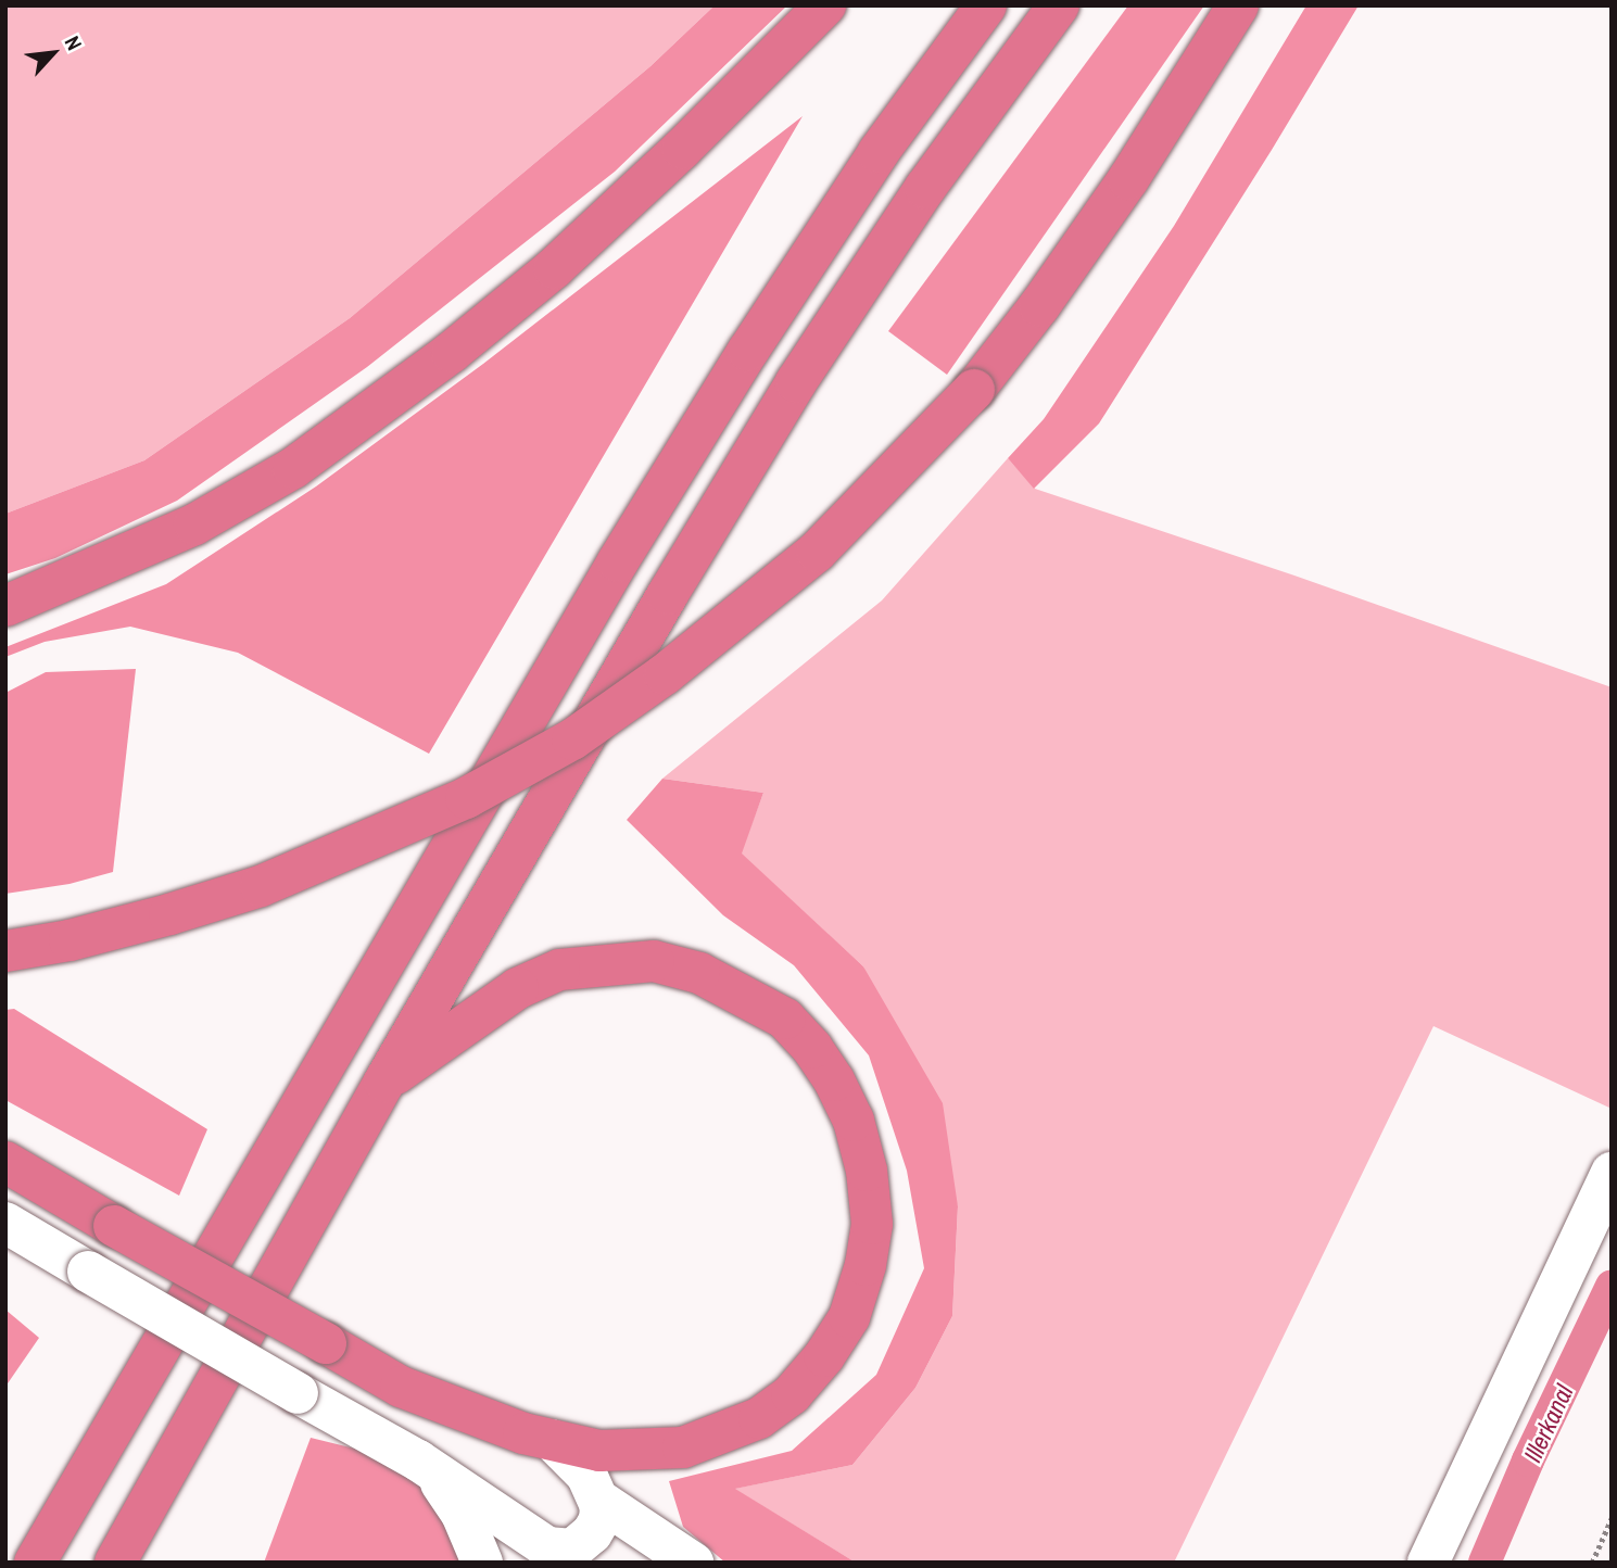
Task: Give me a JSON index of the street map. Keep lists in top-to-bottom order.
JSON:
{
  "water": ["Illerkanal"],
  "north": "top right"
}
